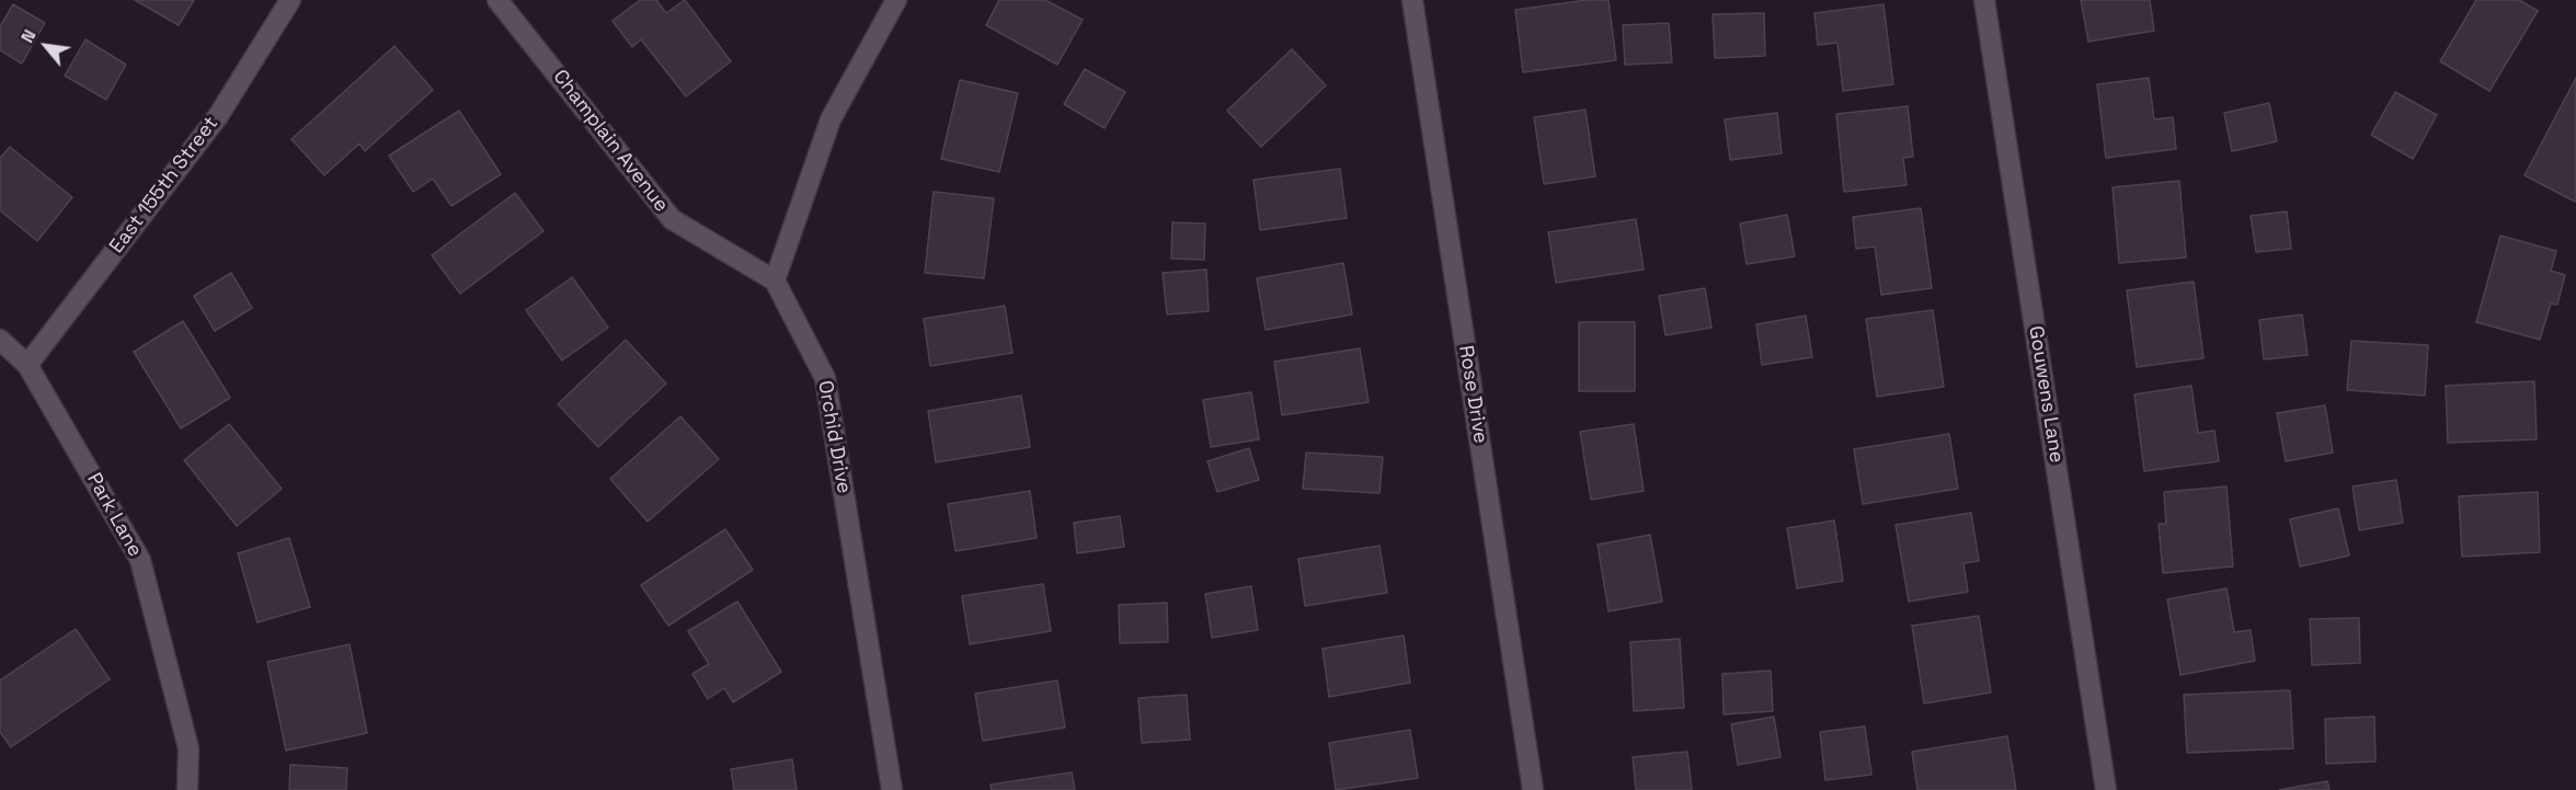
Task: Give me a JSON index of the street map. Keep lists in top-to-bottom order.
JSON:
{
  "streets": {
    "street": [
      "Champlain Avenue",
      "East 155th Street",
      "Rose Drive",
      "Gouwens Lane",
      "Orchid Drive",
      "Park Lane"
    ]
  },
  "crossings": [
    ["Champlain Avenue", "Orchid Drive"],
    ["East 155th Street", "Park Lane"]
  ],
  "north": "top left"
}
